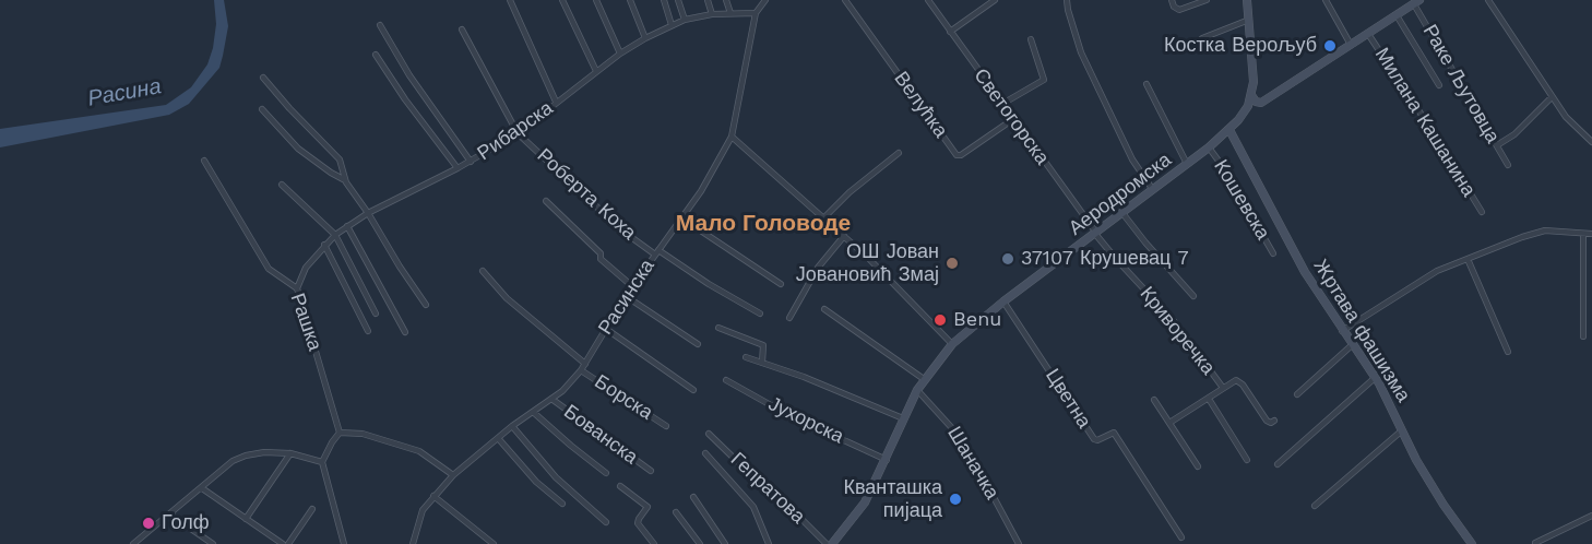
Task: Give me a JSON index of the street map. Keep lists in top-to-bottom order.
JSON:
{
  "streets": {
    "street": [
      "Раке Љутовца",
      "Велућка",
      "Светогорска",
      "Милана Кашанина",
      "Рибарска",
      "Роберта Коха",
      "Аеродромска",
      "Кошевска",
      "Расинска",
      "Рашка",
      "Криворечка",
      "Жртава фашизма",
      "Борска",
      "Цветна",
      "Јухорска",
      "Бованска",
      "Шаначка",
      "Гепратова"
    ]
  },
  "crossings": [
    ["Велућка", "Светогорска"],
    ["Светогорска", "Аеродромска"],
    ["Светогорска", "Криворечка"],
    ["Рибарска", "Роберта Коха"],
    ["Рибарска", "Расинска"],
    ["Рибарска", "Рашка"],
    ["Роберта Коха", "Расинска"],
    ["Аеродромска", "Кошевска"],
    ["Аеродромска", "Криворечка"],
    ["Аеродромска", "Жртава фашизма"],
    ["Аеродромска", "Цветна"],
    ["Аеродромска", "Јухорска"],
    ["Аеродромска", "Шаначка"],
    ["Расинска", "Борска"],
    ["Расинска", "Бованска"]
  ],
  "districts": ["Мало Головоде"],
  "water": ["Расина"],
  "places": [
    "Костка Верољуб",
    "37107 Крушевац 7",
    "ОШ Јован Јовановић Змај",
    "Benu",
    "Кванташка пијаца",
    "Голф"
  ]
}
